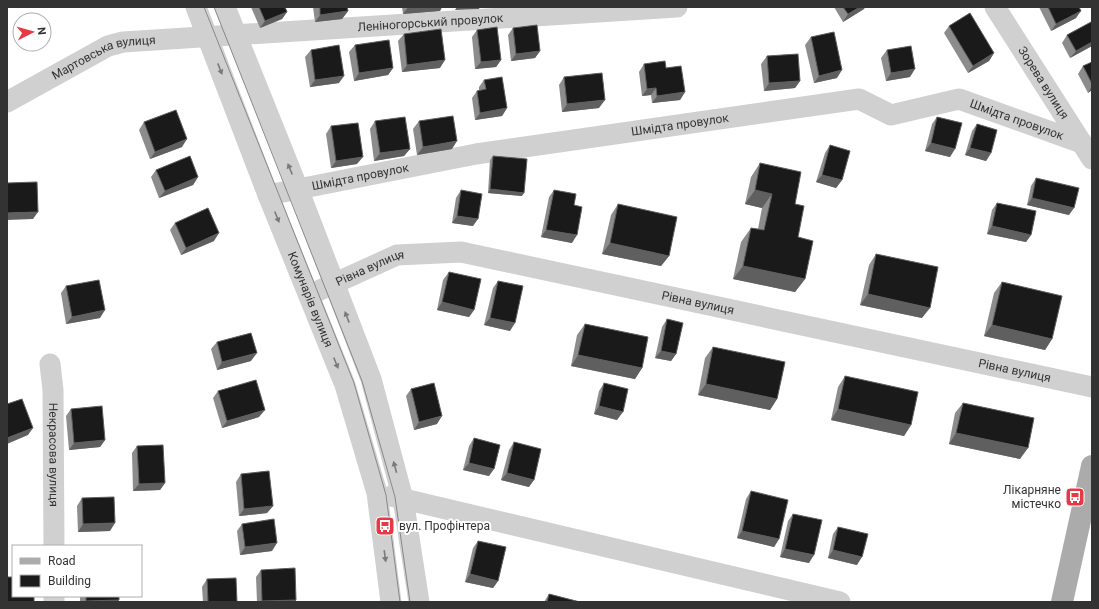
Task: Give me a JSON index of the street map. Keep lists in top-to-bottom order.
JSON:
{
  "streets": {
    "street": [
      "Леніногорський провулок",
      "Мартовська вулиця",
      "Зорева вулиця",
      "Шмідта провулок",
      "Рівна вулиця",
      "Комунарів вулиця",
      "Некрасова вулиця"
    ]
  },
  "crossings": [
    ["Леніногорський провулок", "Мартовська вулиця"],
    ["Леніногорський провулок", "Комунарів вулиця"],
    ["Мартовська вулиця", "Комунарів вулиця"],
    ["Зорева вулиця", "Шмідта провулок"],
    ["Шмідта провулок", "Комунарів вулиця"],
    ["Рівна вулиця", "Комунарів вулиця"]
  ],
  "places": {
    "bus stop": ["Лікарняне містечко", "вул. Профінтера"]
  },
  "legend": ["Road", "Building"],
  "north": "right"
}
